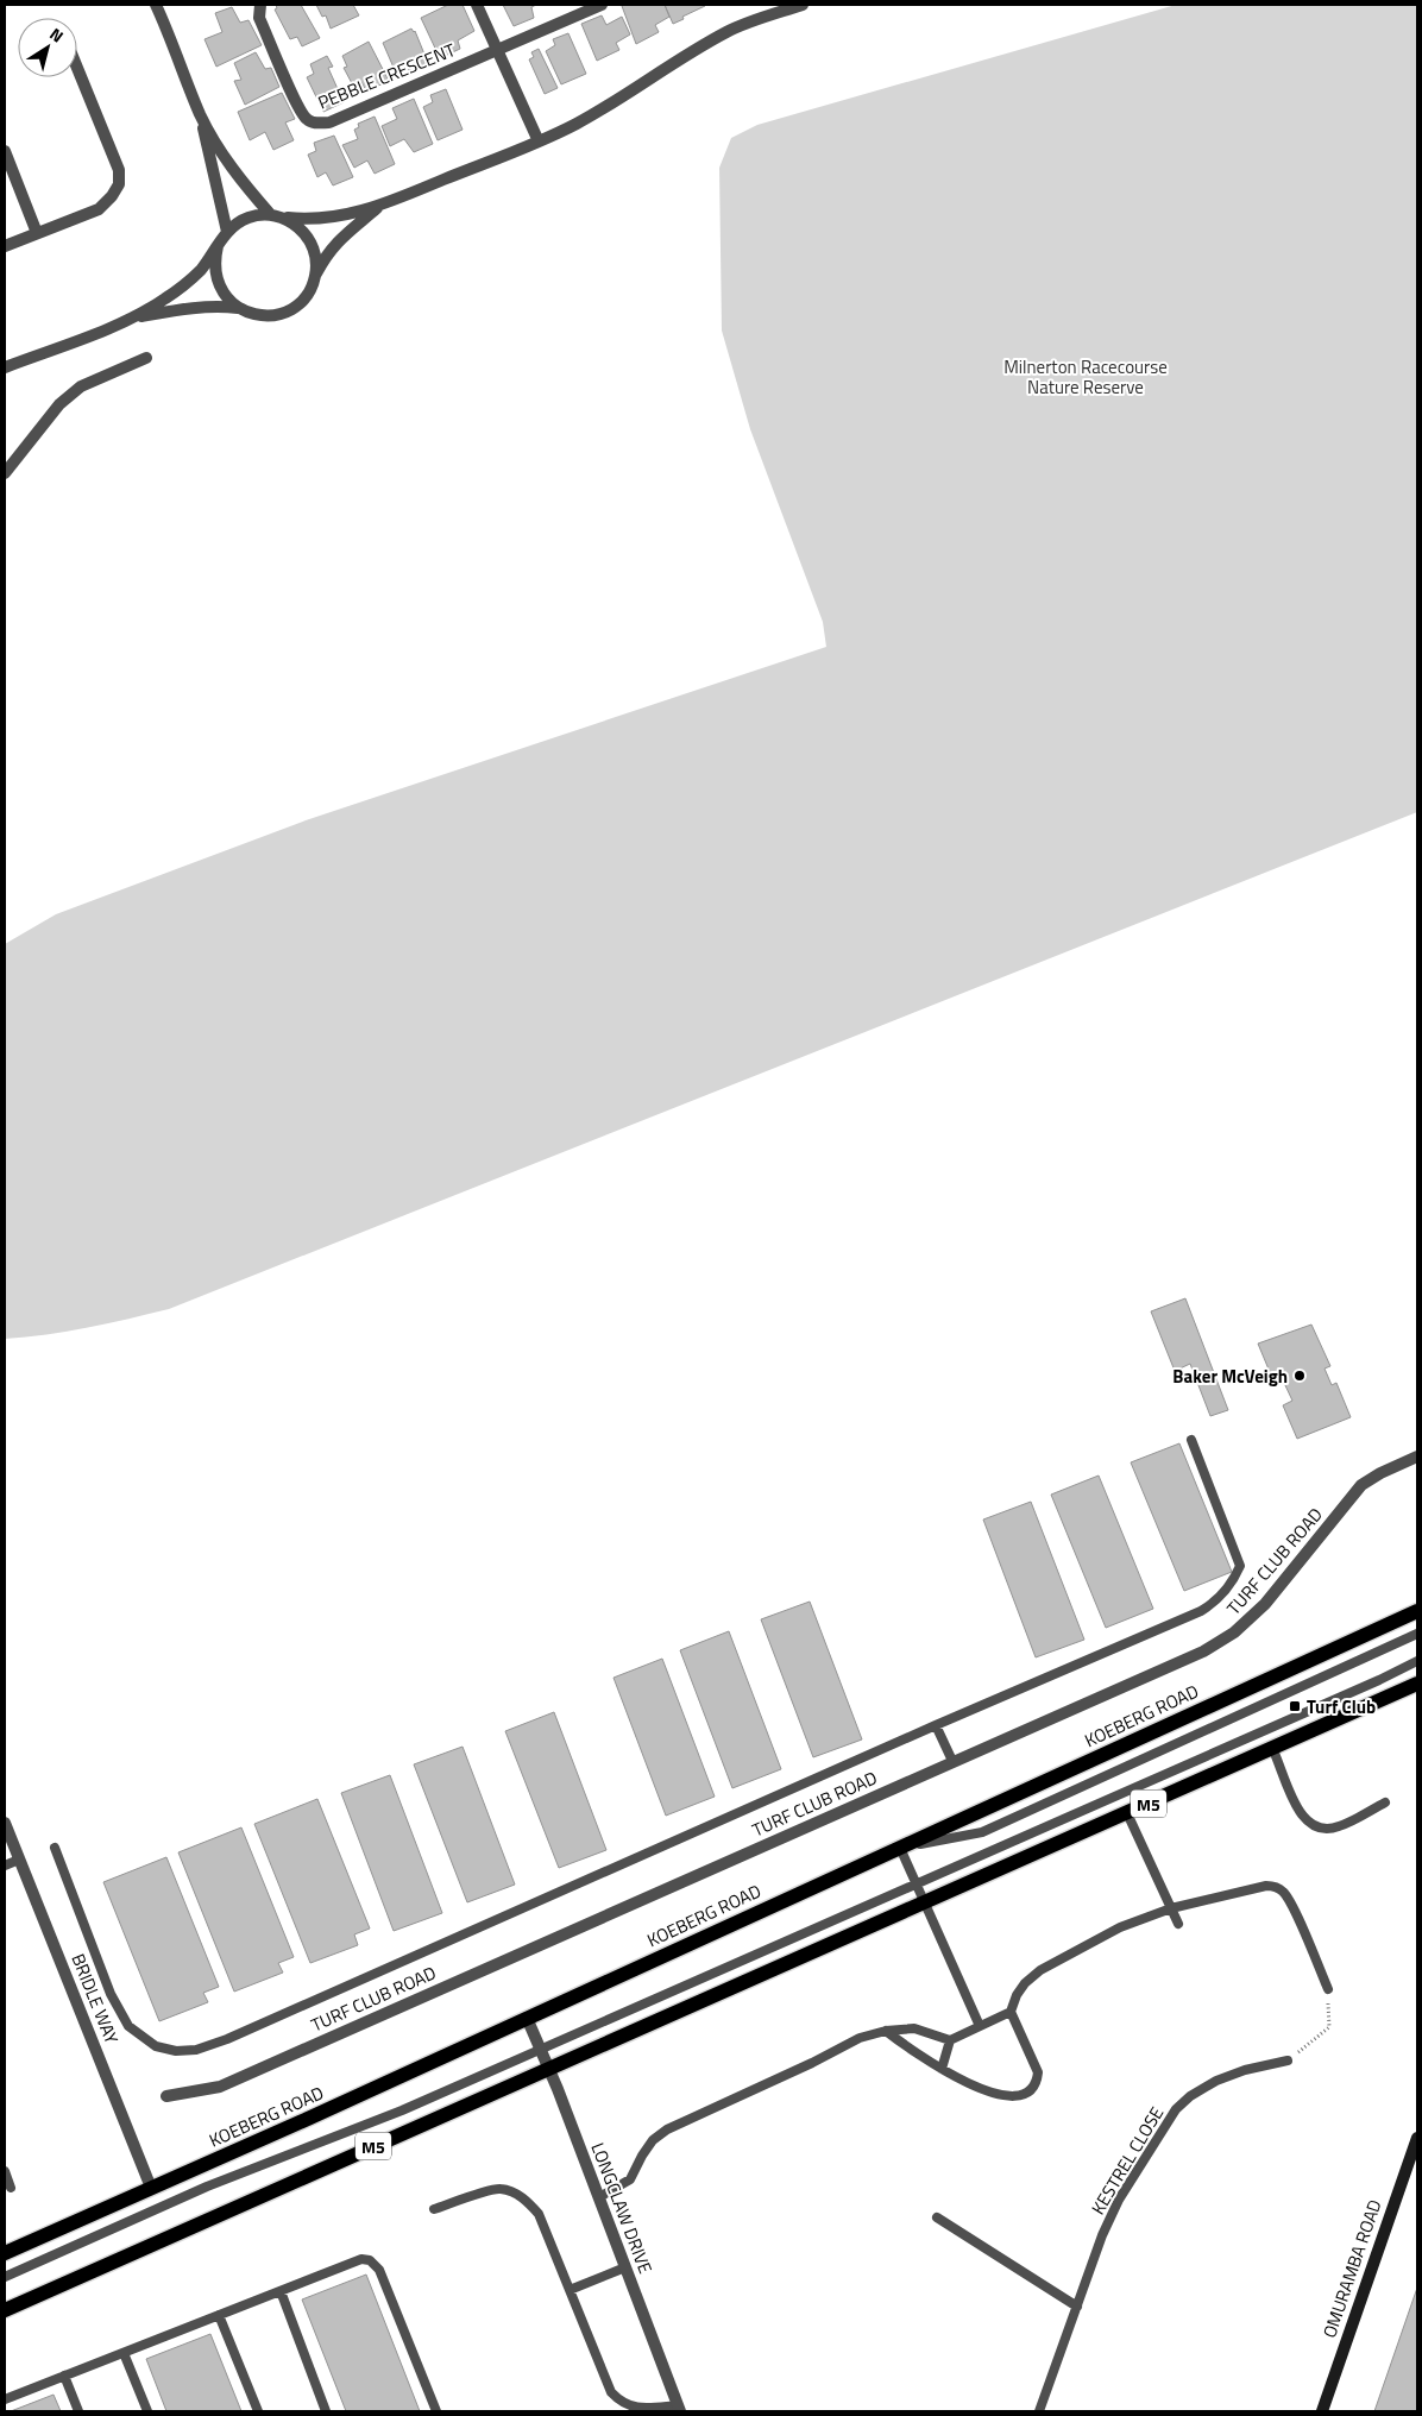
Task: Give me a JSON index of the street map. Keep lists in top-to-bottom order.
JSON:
{
  "streets": {
    "main road": ["KOEBERG ROAD", "M5", "OMURAMBA ROAD"],
    "street": [
      "PEBBLE CRESCENT",
      "TURF CLUB ROAD",
      "BRIDLE WAY",
      "LONGCLAW DRIVE"
    ],
    "lane": ["KESTREL CLOSE"]
  },
  "crossings": [
    ["KOEBERG ROAD", "BRIDLE WAY"],
    ["KOEBERG ROAD", "LONGCLAW DRIVE"],
    ["M5", "LONGCLAW DRIVE"]
  ],
  "parks": ["Milnerton Racecourse Nature Reserve"],
  "places": {
    "other": ["Baker McVeigh"],
    "transit": ["Turf Club"]
  },
  "north": "top right"
}
